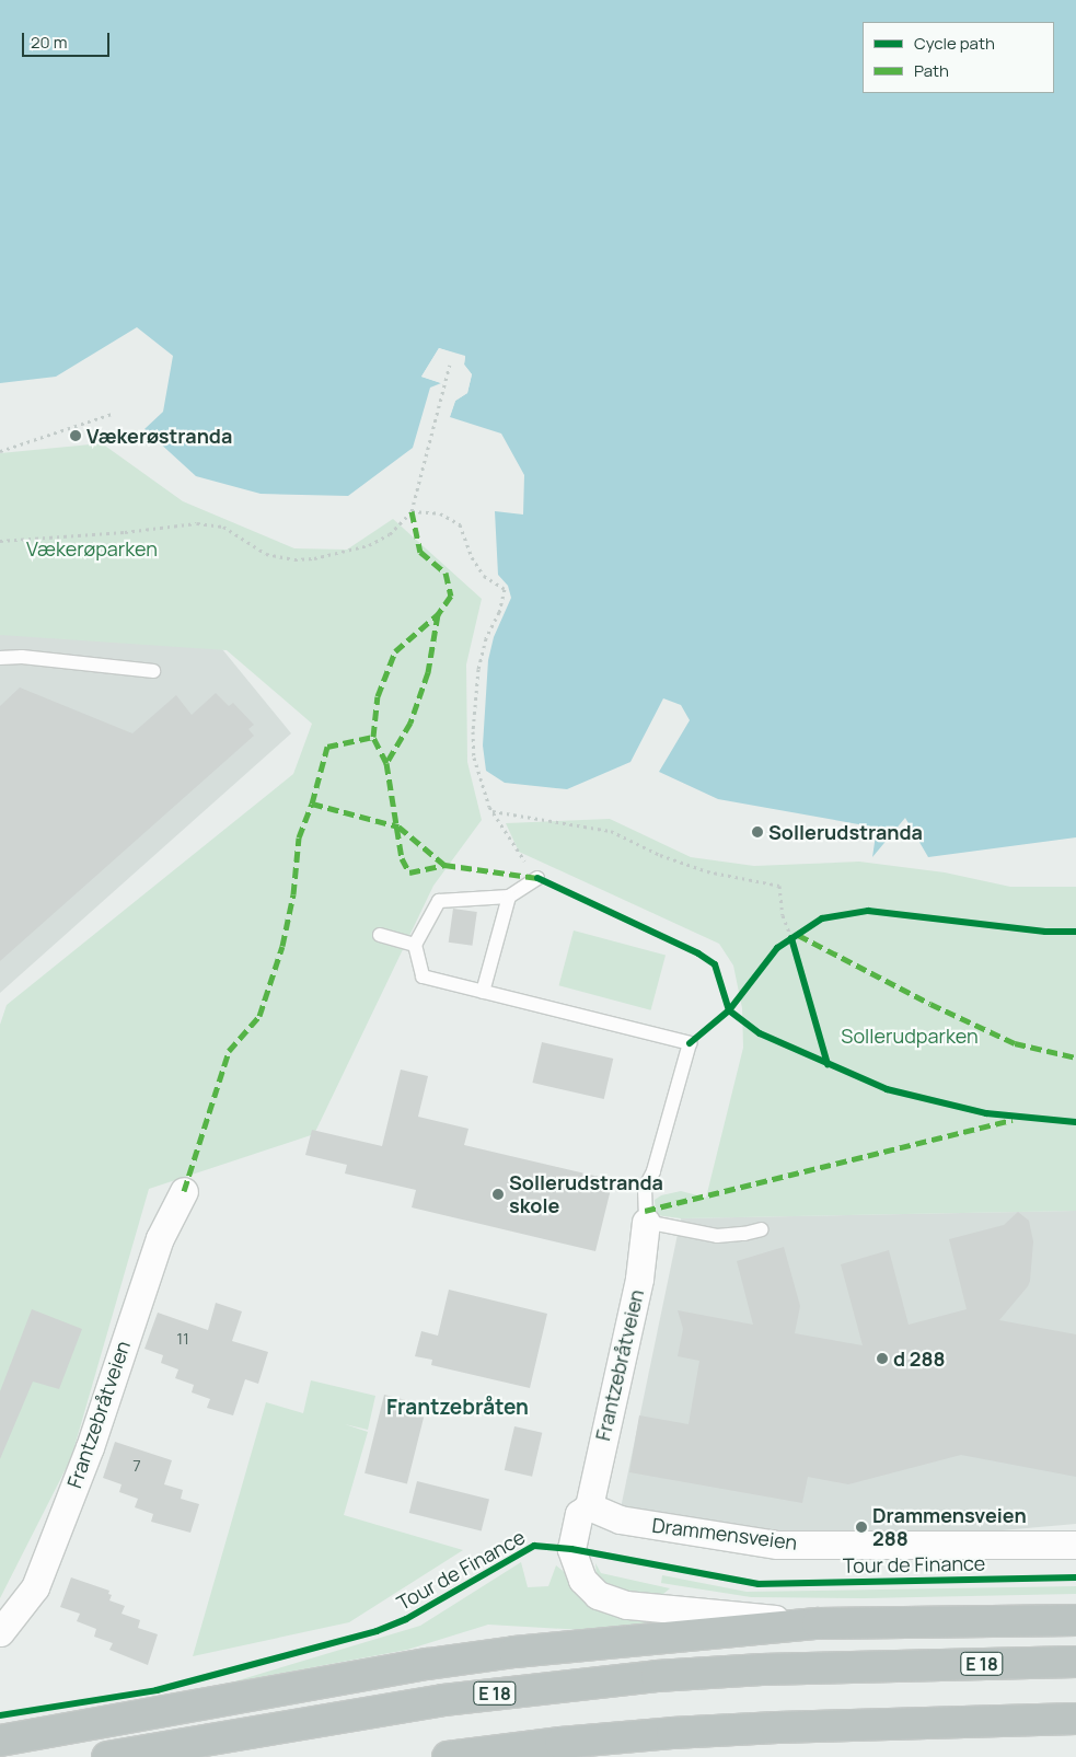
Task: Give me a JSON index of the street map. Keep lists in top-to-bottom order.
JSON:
{
  "streets": {
    "highway": ["E 18"],
    "street": ["Frantzebråtveien", "Drammensveien"],
    "cycle path": ["Tour de Finance"]
  },
  "crossings": [
    ["Frantzebråtveien", "Drammensveien"]
  ],
  "districts": ["Frantzebråten"],
  "parks": ["Vækerøparken", "Sollerudparken"],
  "places": [
    "Vækerøstranda",
    "Sollerudstranda",
    "Sollerudstranda skole",
    "d 288",
    "Drammensveien 288"
  ],
  "house_numbers": ["11", "7"],
  "legend": ["Cycle path", "Path"],
  "scale_bar": "20 m"
}
